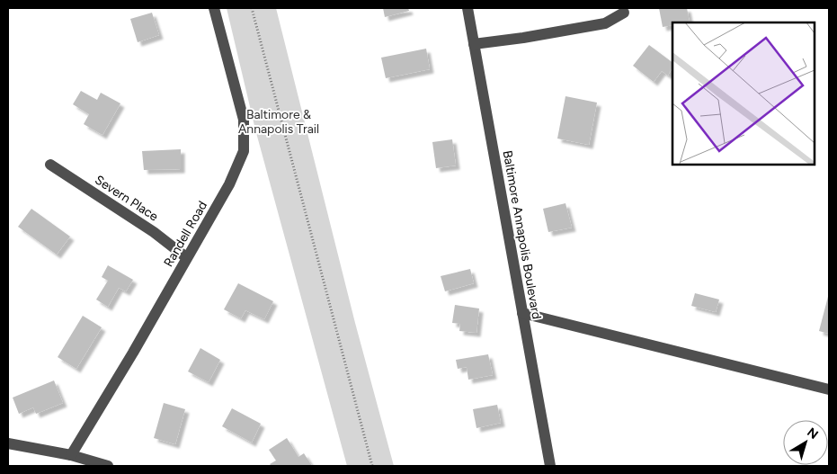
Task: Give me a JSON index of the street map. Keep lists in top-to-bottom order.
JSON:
{
  "streets": {
    "street": ["Severn Place", "Randell Road", "Baltimore Annapolis Boulevard"]
  },
  "crossings": [
    ["Severn Place", "Randell Road"]
  ],
  "parks": ["Baltimore & Annapolis Trail"],
  "north": "top right"
}
